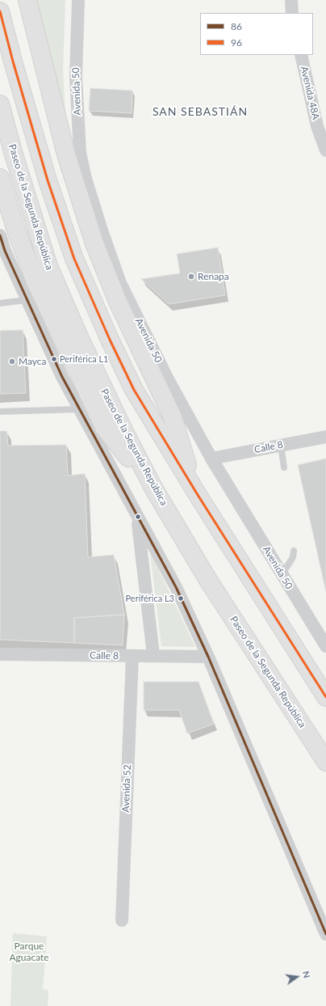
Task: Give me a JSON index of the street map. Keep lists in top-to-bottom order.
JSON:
{
  "streets": {
    "highway": ["Paseo de la Segunda República"],
    "street": [
      "Avenida 50",
      "Avenida 48A",
      "Calle 8",
      "Avenida 52"
    ]
  },
  "crossings": [
    ["Avenida 50", "Calle 8"],
    ["Calle 8", "Avenida 52"]
  ],
  "districts": ["SAN SEBASTIÁN"],
  "parks": ["Parque Aguacate"],
  "places": [
    "Renapa",
    "Periférica L1",
    "Mayca",
    "Periférica L3"
  ],
  "lines": ["transit line 96", "transit line 86"],
  "legend": ["86", "96"],
  "north": "right"
}
